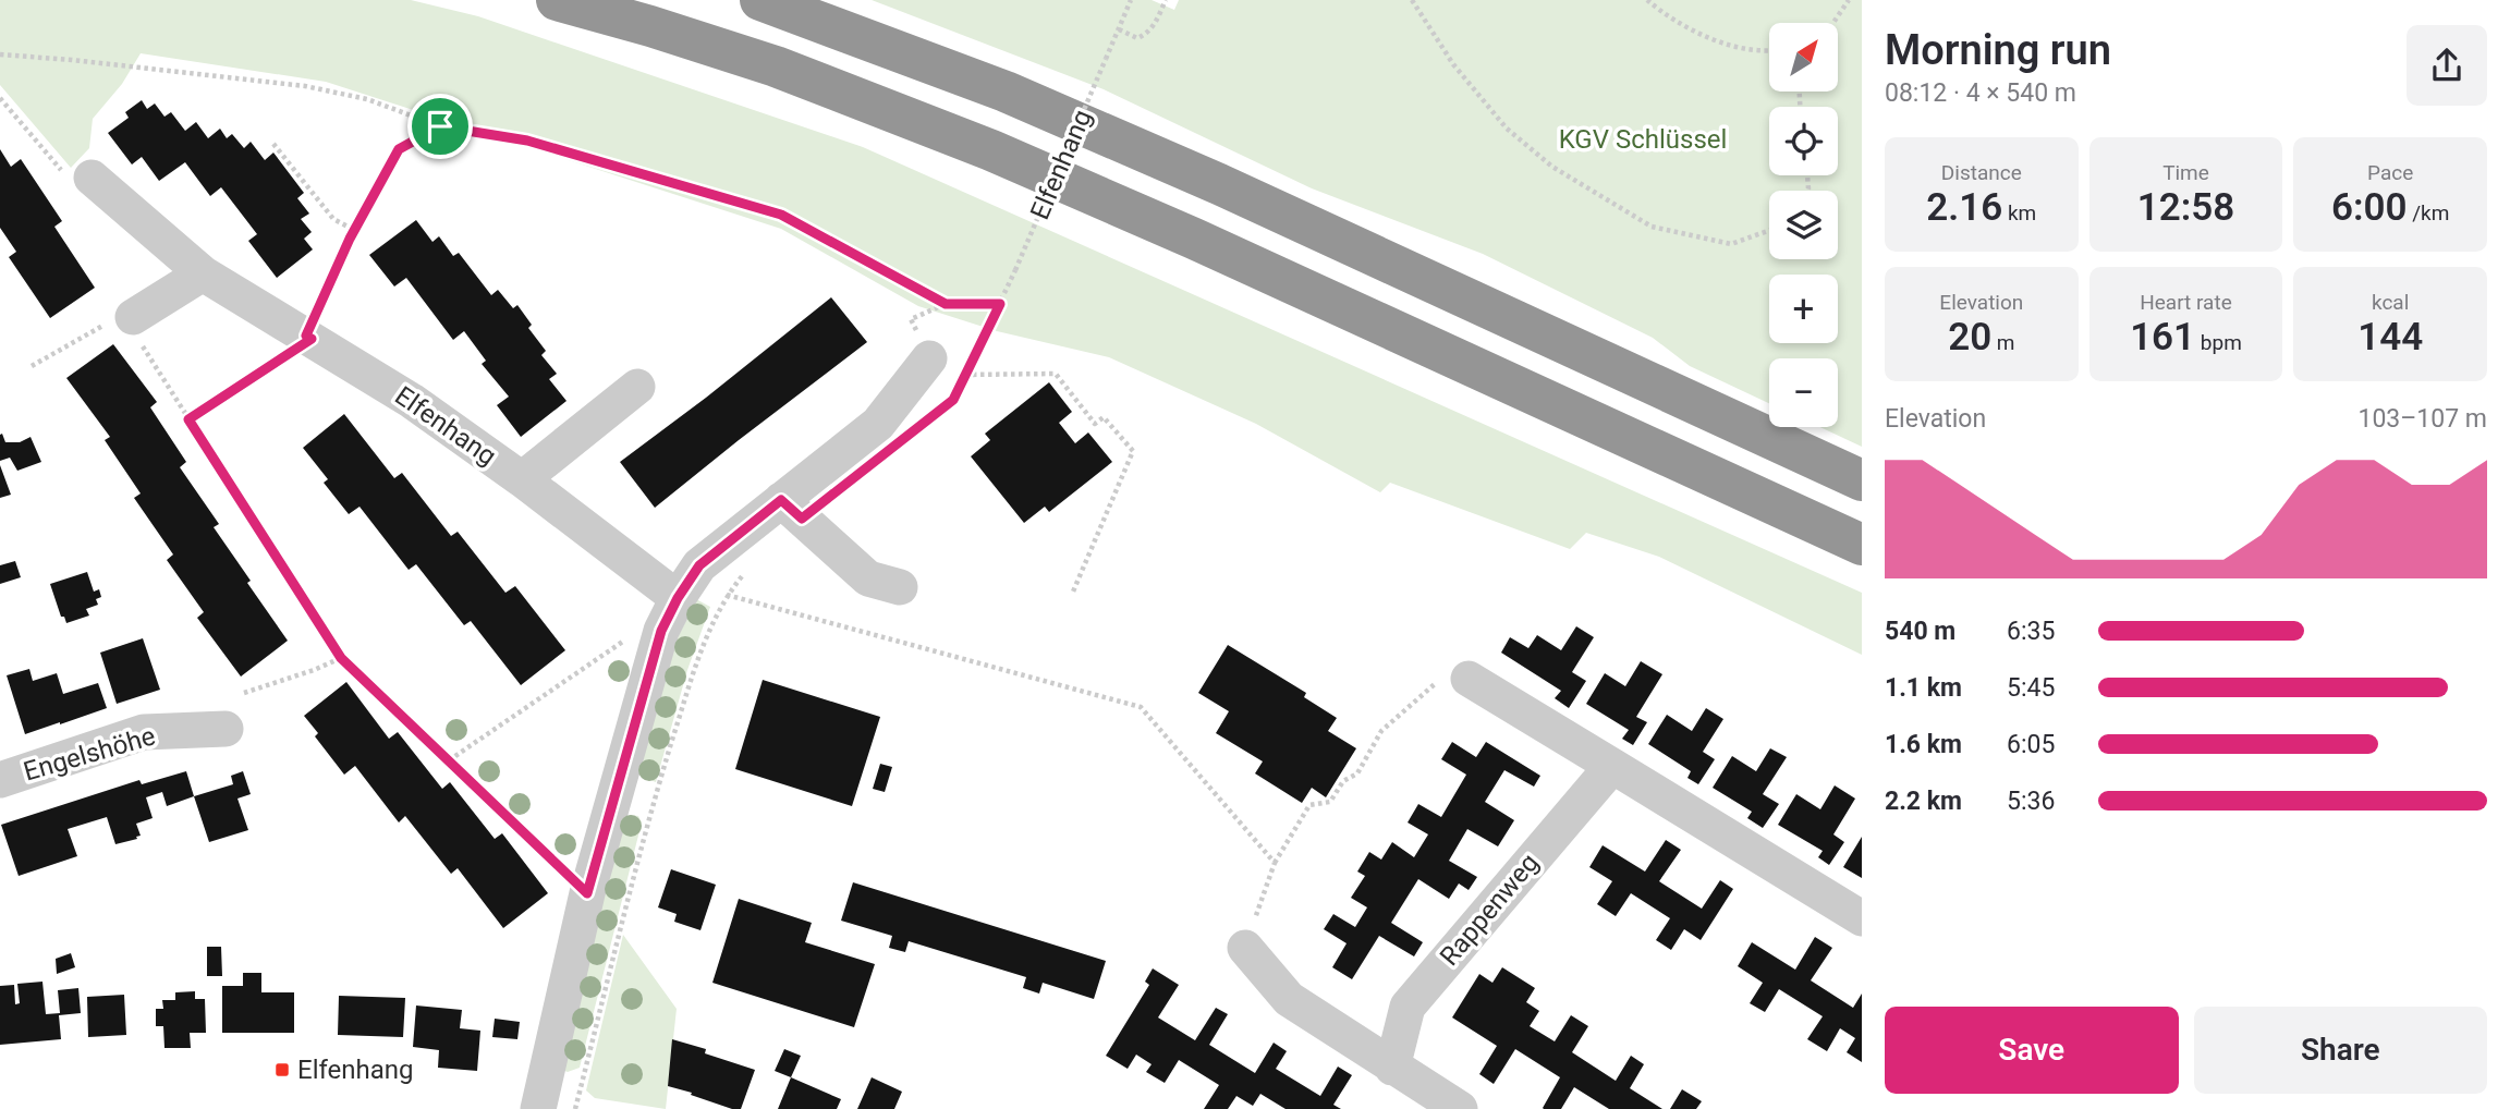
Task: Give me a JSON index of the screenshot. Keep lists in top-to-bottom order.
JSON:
{
  "streets": {
    "street": ["Elfenhang", "Engelshöhe", "Rappenweg"]
  },
  "parks": ["KGV Schlüssel"],
  "places": {
    "transit": ["Elfenhang"]
  },
  "north": "top right",
  "page": {
    "heading": ["Morning run", "08:12 · 4 × 540 m"],
    "map_buttons": ["+", "−"],
    "stats": [
      ["Distance", "2.16 km"],
      ["Time", "12:58"],
      ["Pace", "6:00 /km"],
      ["Elevation", "20 m"],
      ["Heart rate", "161 bpm"],
      ["kcal", "144"]
    ],
    "chart": ["Elevation", "103–107 m"],
    "list": [
      {
        "name": "540 m",
        "note": "6:35"
      },
      {
        "name": "1.1 km",
        "note": "5:45"
      },
      {
        "name": "1.6 km",
        "note": "6:05"
      },
      {
        "name": "2.2 km",
        "note": "5:36"
      }
    ],
    "buttons": ["Save", "Share"]
  }
}
